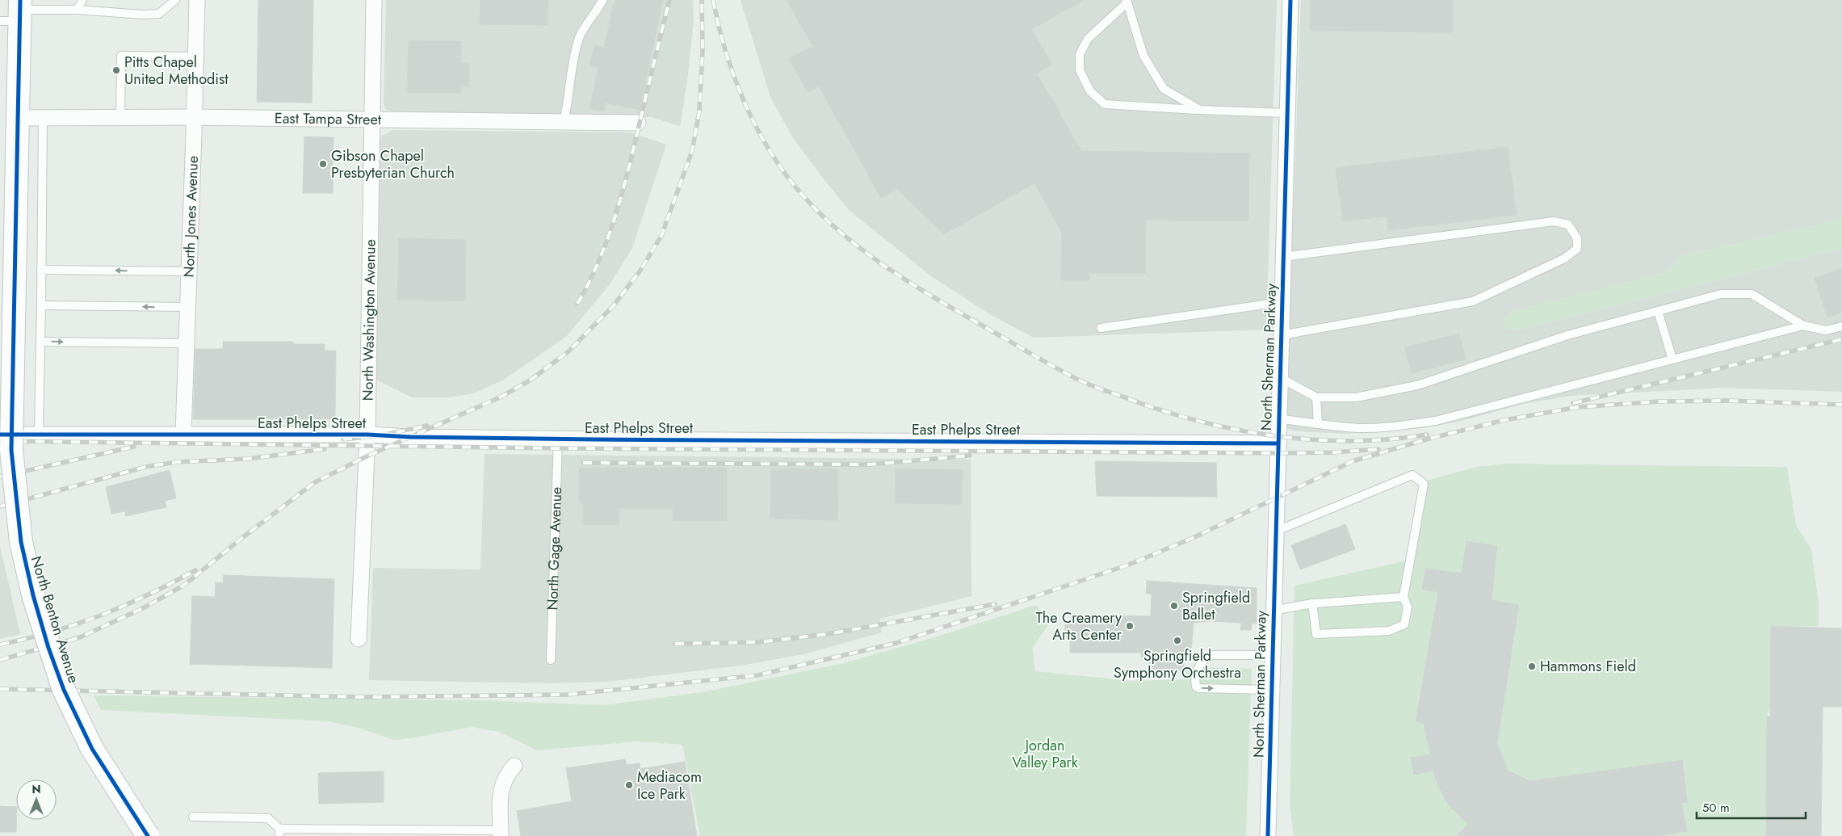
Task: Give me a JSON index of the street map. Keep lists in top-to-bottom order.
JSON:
{
  "streets": {
    "main road": ["North Benton Avenue"],
    "street": [
      "East Tampa Street",
      "North Jones Avenue",
      "North Washington Avenue",
      "North Sherman Parkway",
      "East Phelps Street"
    ],
    "lane": ["North Gage Avenue"]
  },
  "crossings": [
    ["East Tampa Street", "North Jones Avenue"],
    ["East Tampa Street", "North Washington Avenue"],
    ["East Tampa Street", "North Benton Avenue"],
    ["North Jones Avenue", "East Phelps Street"],
    ["North Washington Avenue", "East Phelps Street"],
    ["North Sherman Parkway", "East Phelps Street"],
    ["East Phelps Street", "North Gage Avenue"]
  ],
  "parks": ["Jordan Valley Park"],
  "places": [
    "Pitts Chapel United Methodist",
    "Gibson Chapel Presbyterian Church",
    "Springfield Ballet",
    "The Creamery Arts Center",
    "Springfield Symphony Orchestra",
    "Hammons Field",
    "Mediacom Ice Park"
  ],
  "scale_bar": "50 m",
  "north": "top"
}
